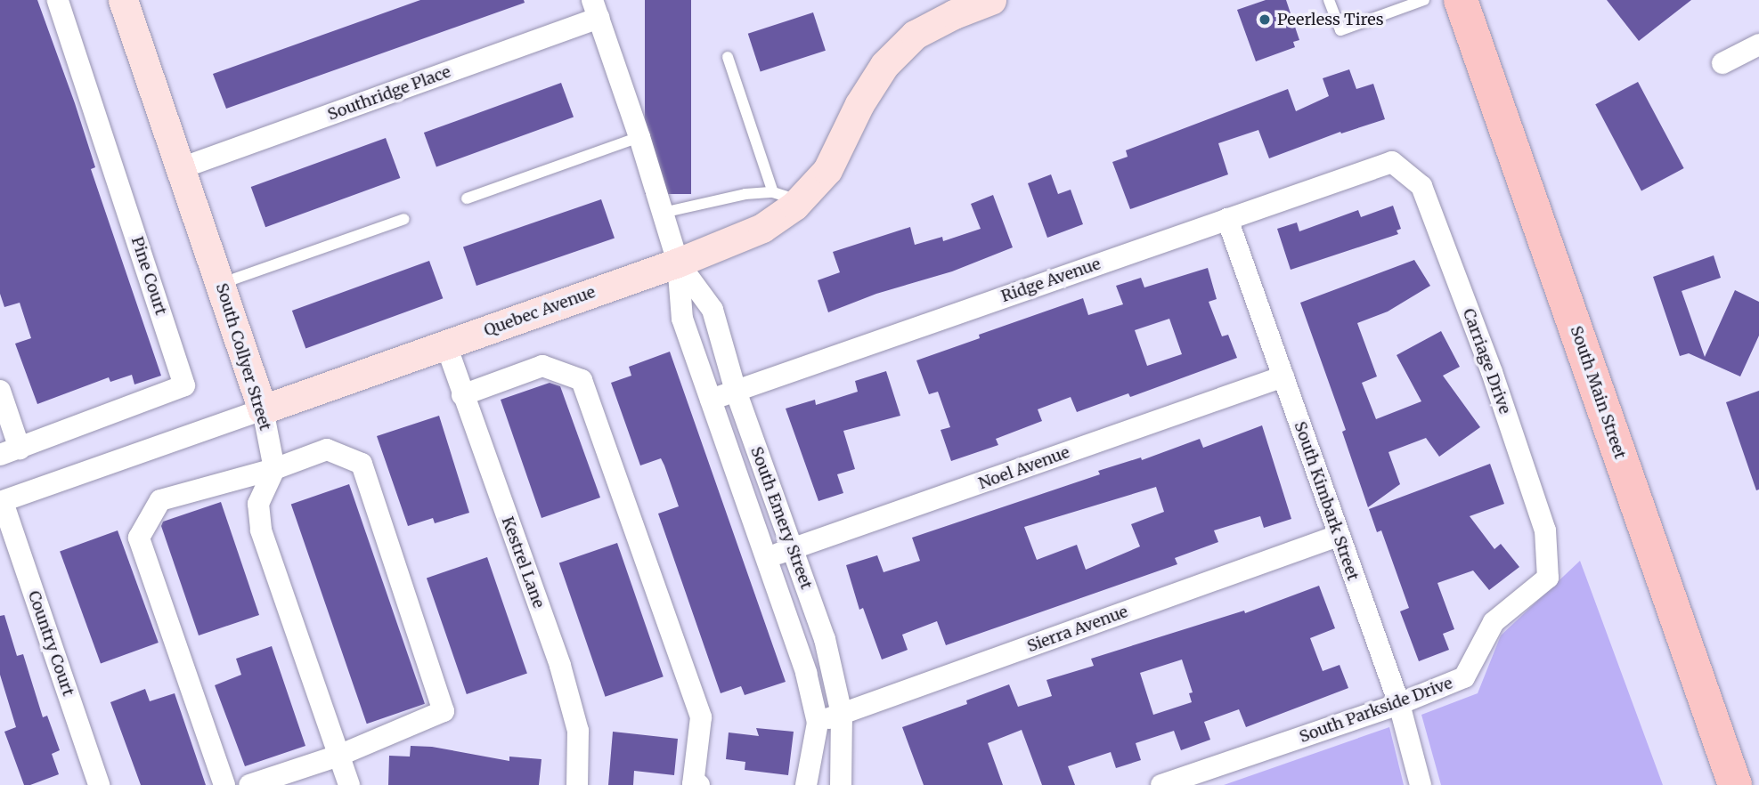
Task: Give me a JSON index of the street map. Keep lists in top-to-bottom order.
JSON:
{
  "streets": {
    "main road": ["South Main Street"],
    "street": [
      "Southridge Place",
      "Pine Court",
      "Ridge Avenue",
      "Quebec Avenue",
      "South Collyer Street",
      "Carriage Drive",
      "Noel Avenue",
      "South Kimbark Street",
      "South Emery Street",
      "Kestrel Lane",
      "Sierra Avenue",
      "Country Court",
      "South Parkside Drive"
    ]
  },
  "crossings": [
    ["Southridge Place", "South Collyer Street"],
    ["Southridge Place", "South Emery Street"],
    ["Ridge Avenue", "Carriage Drive"],
    ["Ridge Avenue", "South Kimbark Street"],
    ["Ridge Avenue", "South Emery Street"],
    ["Quebec Avenue", "South Collyer Street"],
    ["Quebec Avenue", "South Emery Street"],
    ["Quebec Avenue", "Kestrel Lane"],
    ["Quebec Avenue", "Country Court"],
    ["Carriage Drive", "South Parkside Drive"],
    ["Noel Avenue", "South Kimbark Street"],
    ["Noel Avenue", "South Emery Street"],
    ["South Kimbark Street", "Sierra Avenue"],
    ["South Kimbark Street", "South Parkside Drive"],
    ["South Emery Street", "Sierra Avenue"]
  ],
  "places": ["Peerless Tires"]
}
